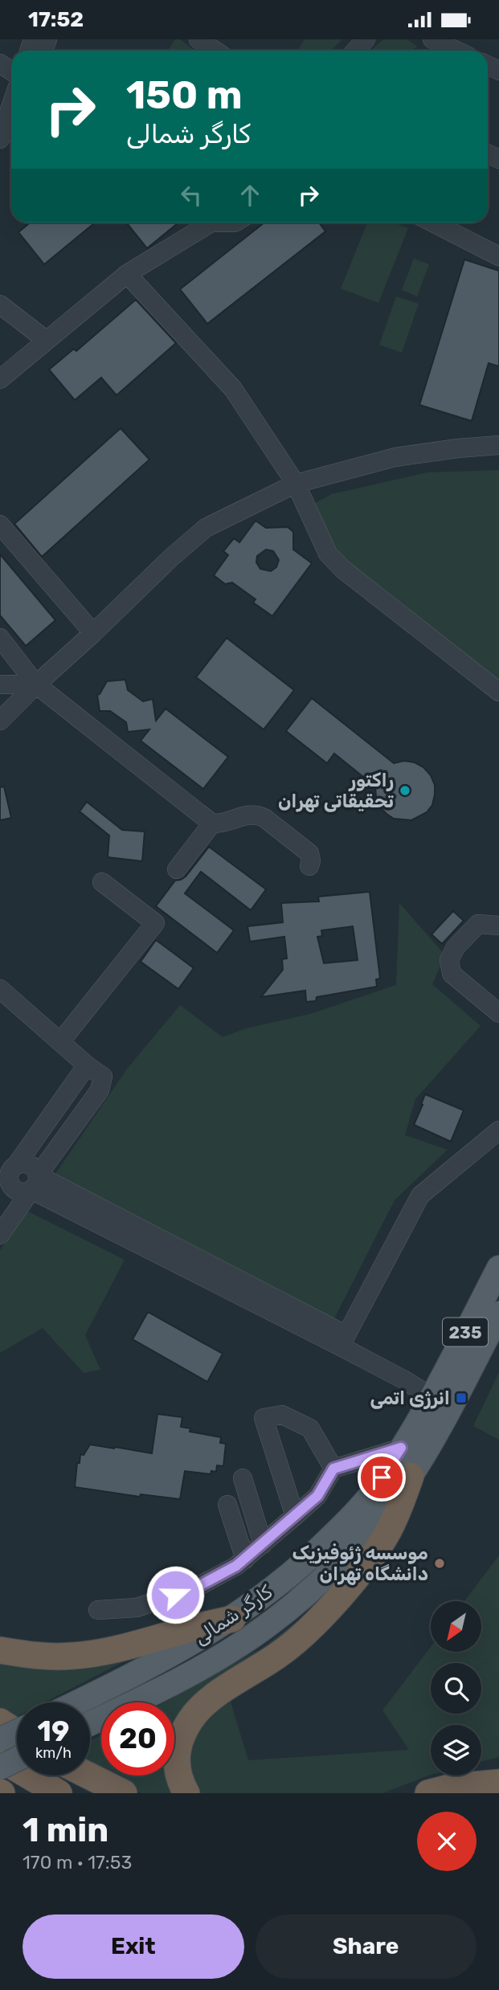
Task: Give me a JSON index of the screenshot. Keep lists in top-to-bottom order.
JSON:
{
  "streets": {
    "main road": ["235", "کارگر شمالی"]
  },
  "places": {
    "other": ["راکتور تحقیقاتی تهران", "موسسه ژئوفیزیک دانشگاه تهران"],
    "transit": ["انرژی اتمی"]
  },
  "north": "bottom left",
  "page": {
    "status": "17:52",
    "turn": ["150 m", "کارگر شمالی"],
    "speed": "19 km/h",
    "limit": "20",
    "heading": ["1 min", "170 m · 17:53"],
    "buttons": ["Exit", "Share"]
  }
}
